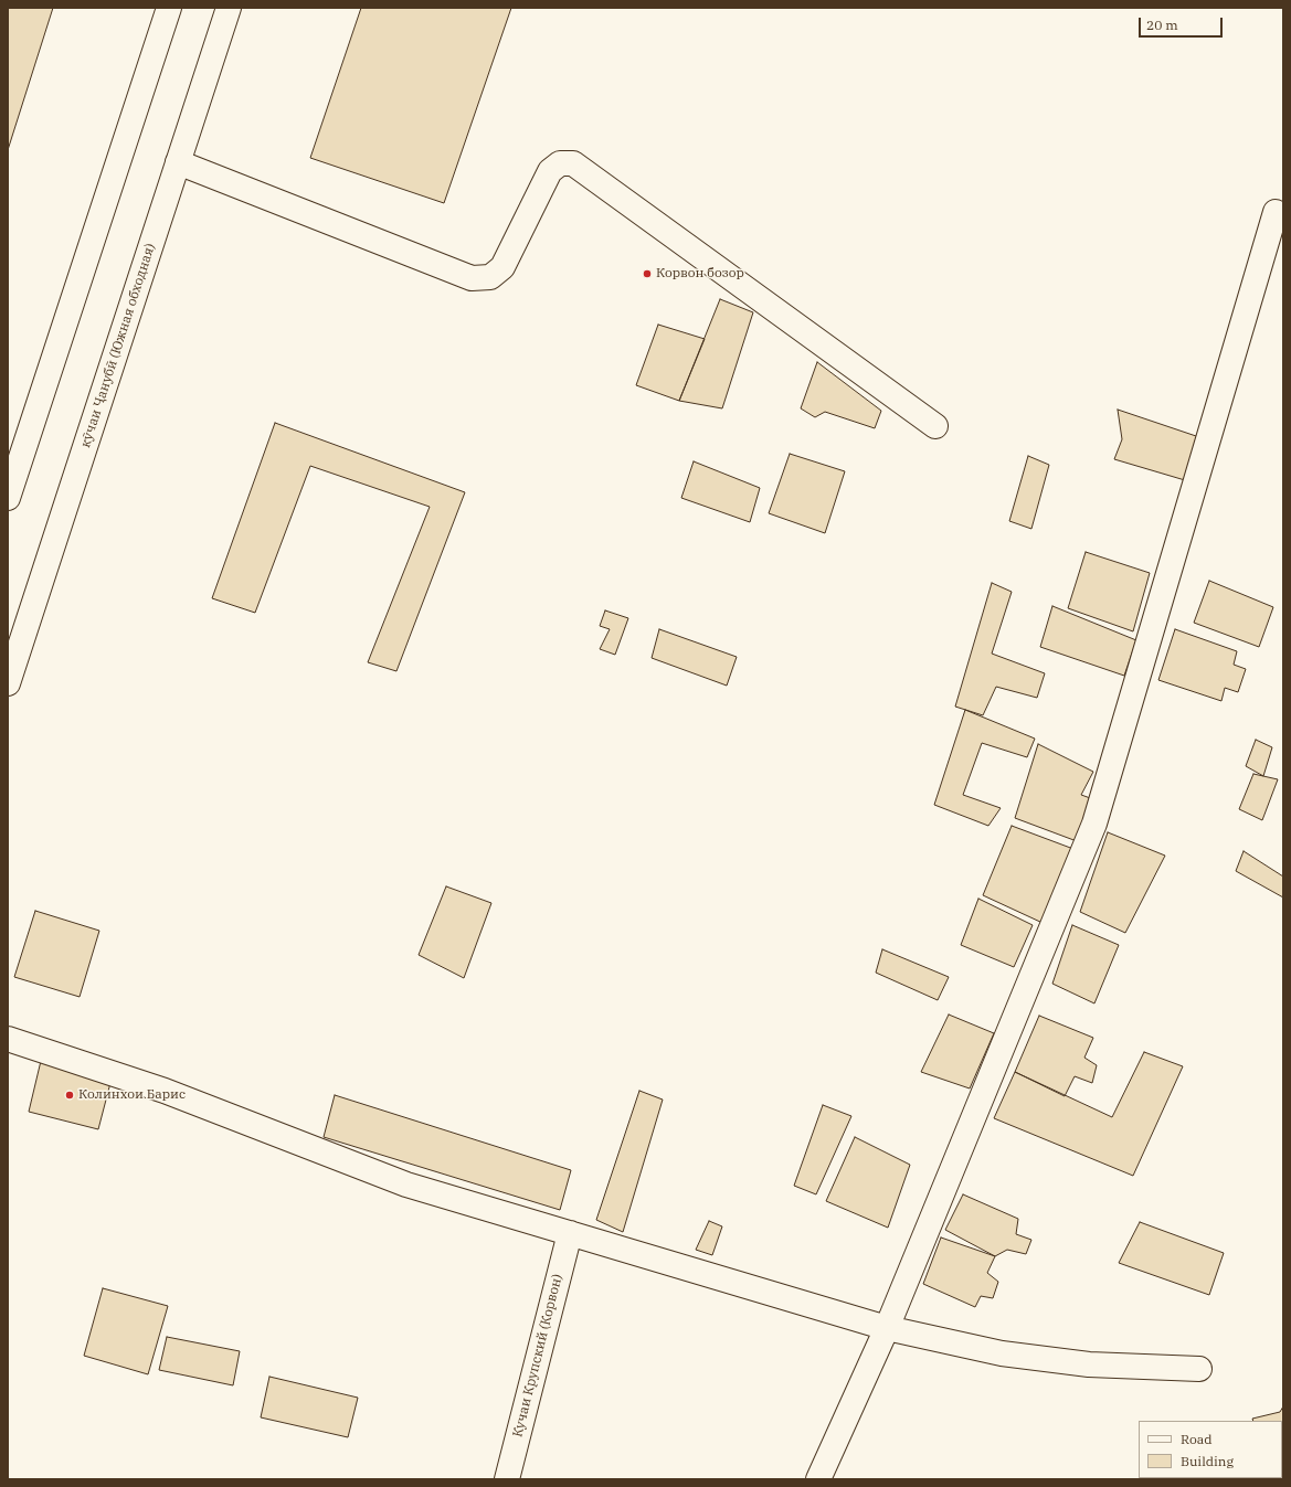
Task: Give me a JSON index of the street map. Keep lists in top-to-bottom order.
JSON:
{
  "streets": {
    "street": ["кӯчаи Ҷанубӣ (Южная обходная)", "Кучаи Крупский (Корвон)"]
  },
  "places": ["Корвон бозор", "Колинхои Барис"],
  "legend": ["Road", "Building"],
  "scale_bar": "20 m"
}
